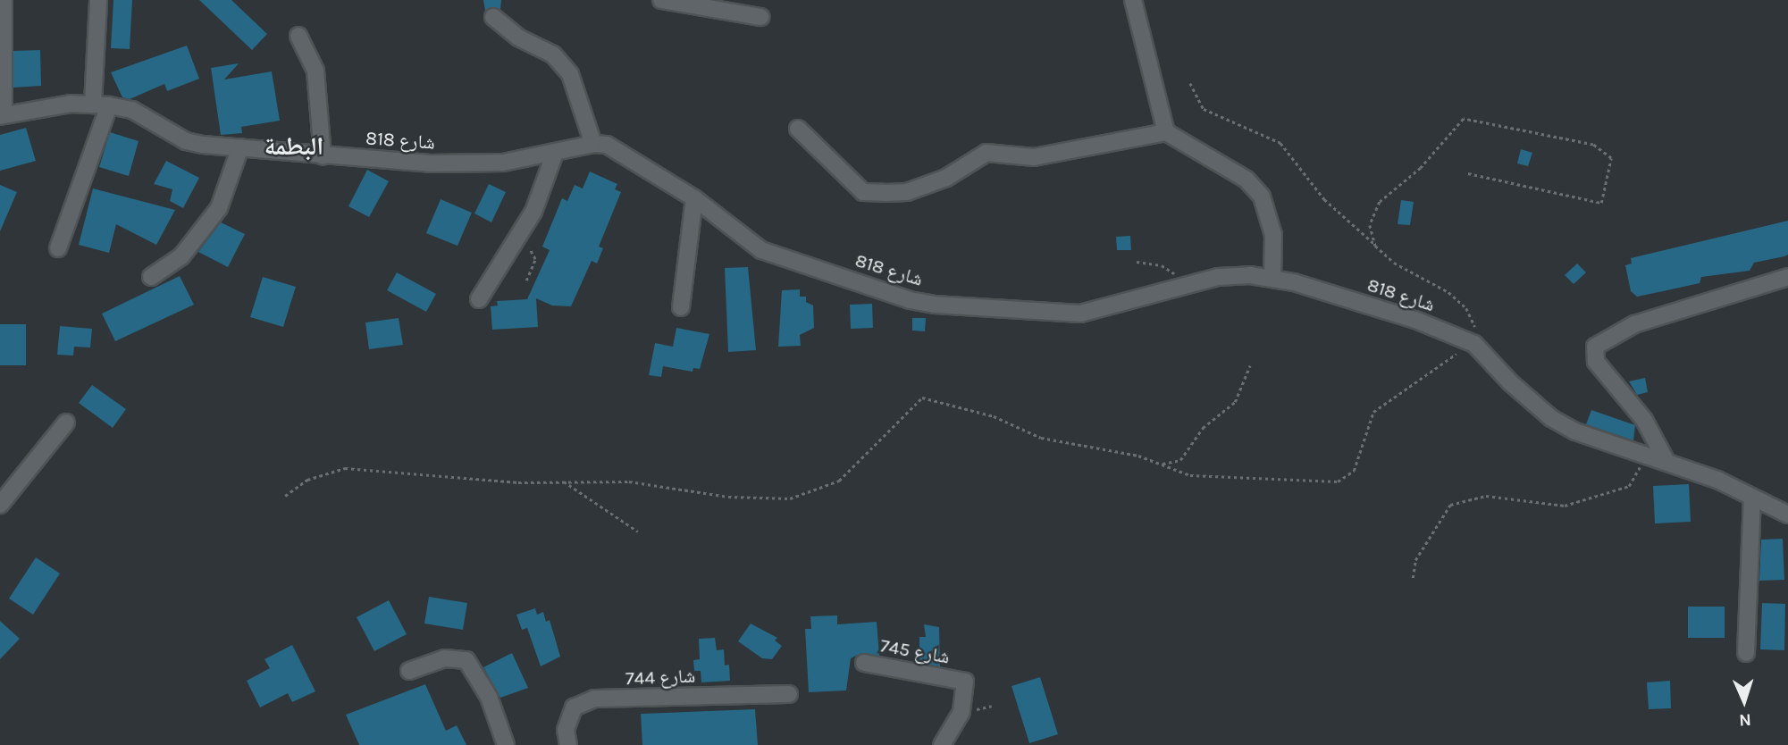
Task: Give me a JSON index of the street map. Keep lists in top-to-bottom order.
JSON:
{
  "streets": {
    "street": ["شارع 818", "شارع 745", "شارع 744"]
  },
  "districts": ["البطمة"],
  "north": "bottom"
}
